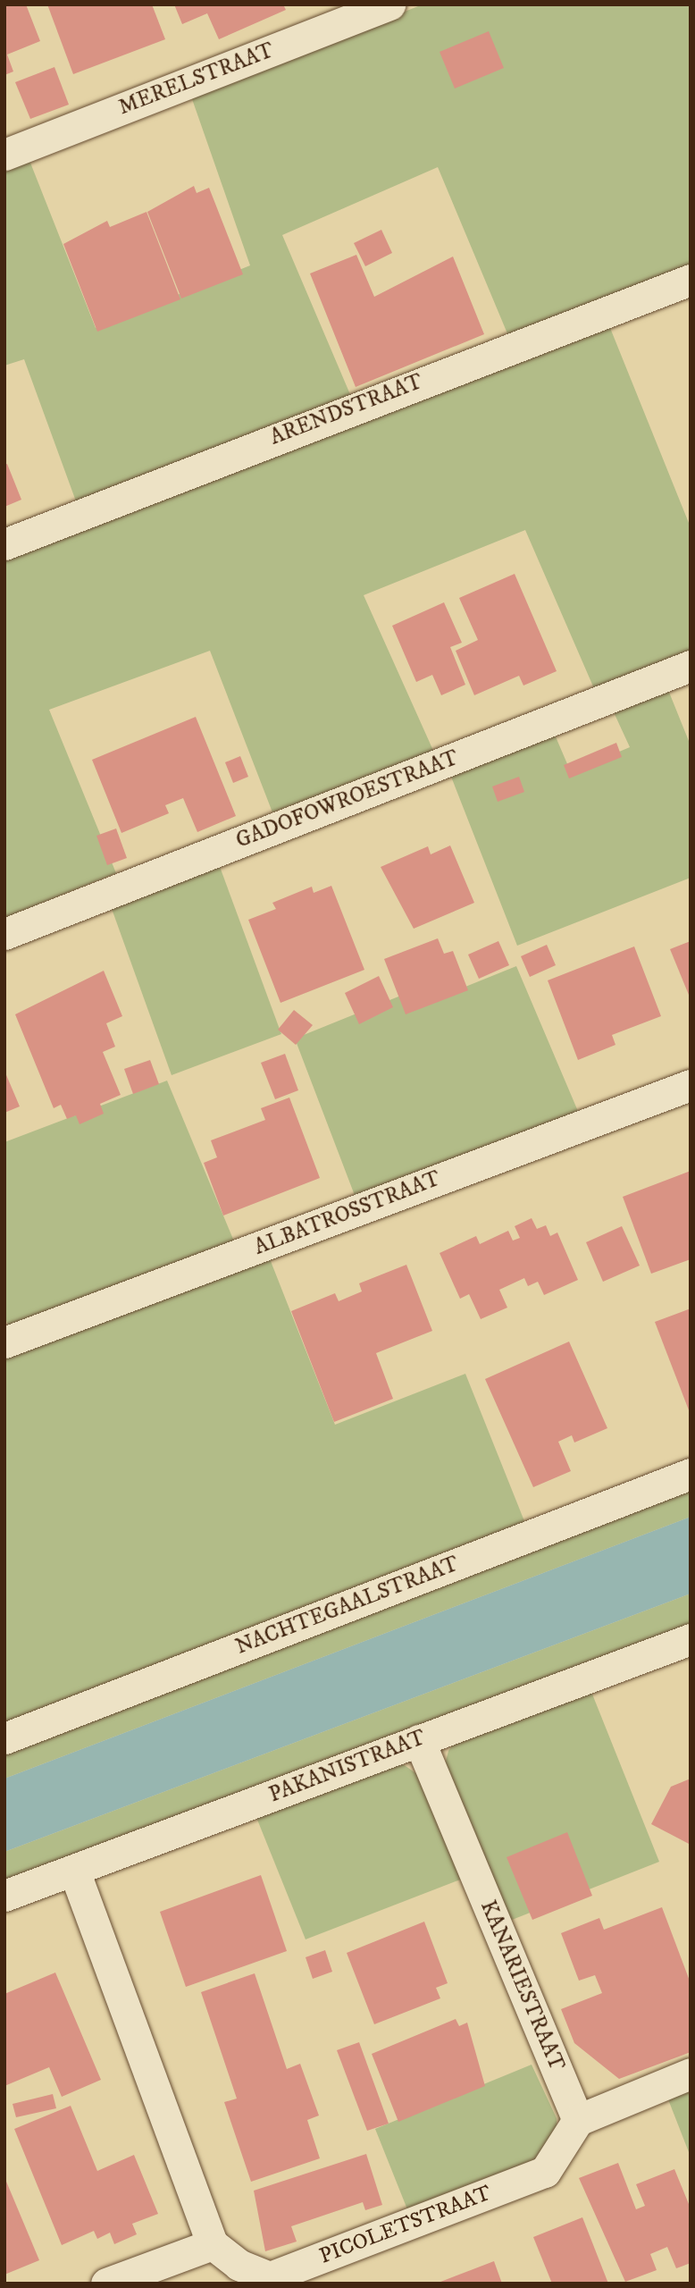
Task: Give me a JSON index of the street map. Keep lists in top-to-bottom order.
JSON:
{
  "streets": {
    "street": [
      "MERELSTRAAT",
      "ARENDSTRAAT",
      "GADOFOWROESTRAAT",
      "ALBATROSSTRAAT",
      "NACHTEGAALSTRAAT",
      "PAKANISTRAAT",
      "KANARIESTRAAT",
      "PICOLETSTRAAT"
    ]
  },
  "crossings": [
    ["PAKANISTRAAT", "KANARIESTRAAT"],
    ["KANARIESTRAAT", "PICOLETSTRAAT"]
  ]
}
